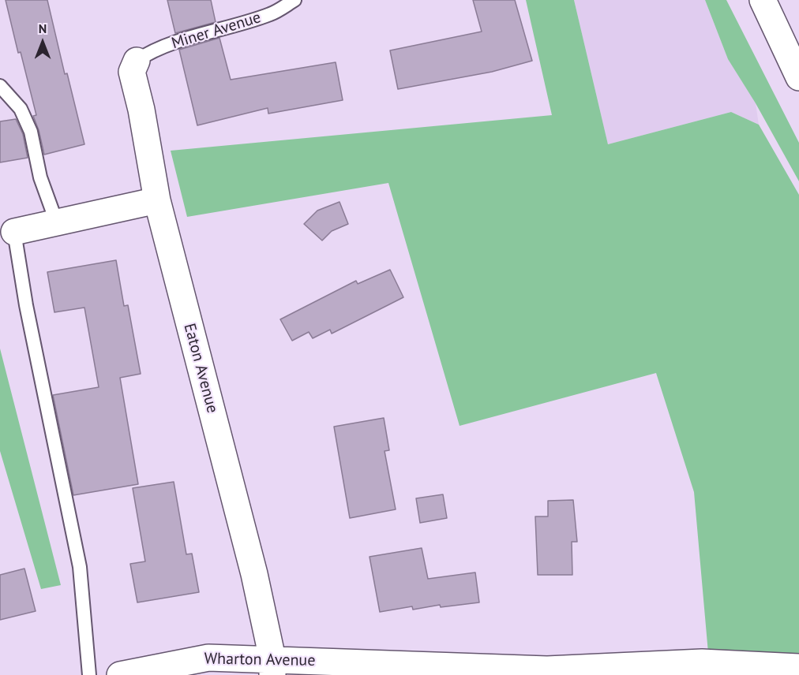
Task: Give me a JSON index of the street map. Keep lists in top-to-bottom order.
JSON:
{
  "streets": {
    "main road": ["Eaton Avenue", "Wharton Avenue"],
    "lane": ["Miner Avenue"]
  },
  "crossings": [
    ["Miner Avenue", "Eaton Avenue"],
    ["Eaton Avenue", "Wharton Avenue"]
  ],
  "north": "top"
}
